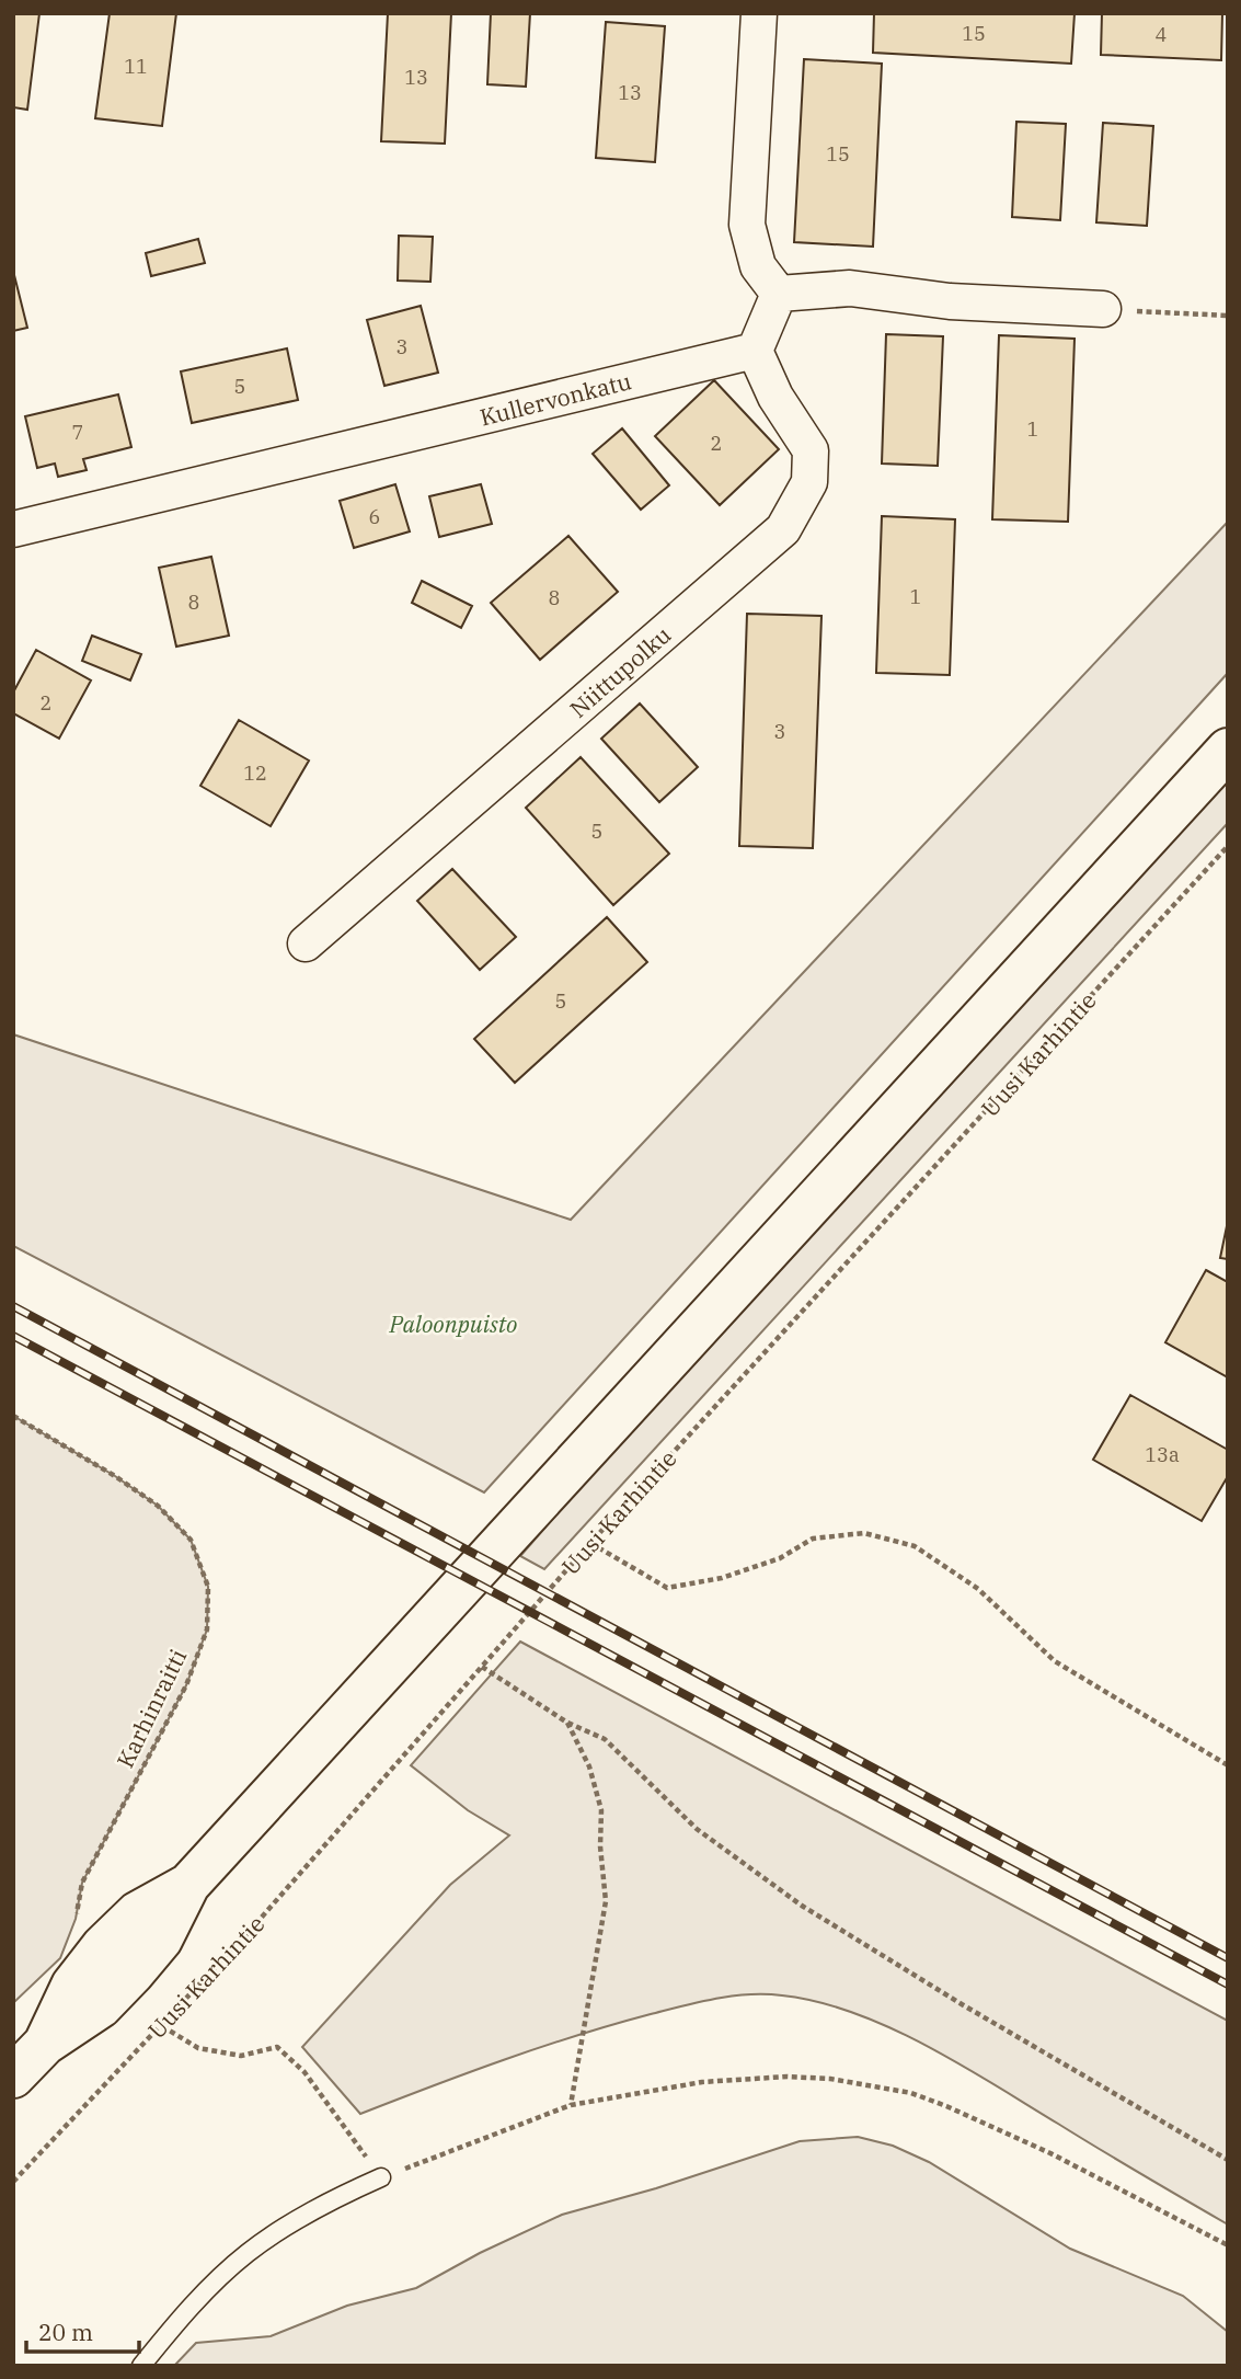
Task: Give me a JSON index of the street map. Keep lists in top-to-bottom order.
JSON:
{
  "streets": {
    "street": ["Kullervonkatu", "Niittupolku"],
    "path": ["Uusi Karhintie", "Karhinraitti"]
  },
  "crossings": [
    ["Kullervonkatu", "Niittupolku"],
    ["Uusi Karhintie", "Karhinraitti"]
  ],
  "parks": ["Paloonpuisto"],
  "house_numbers": [
    "15",
    "4",
    "11",
    "13",
    "13",
    "15",
    "3",
    "5",
    "1",
    "7",
    "2",
    "6",
    "1",
    "8",
    "8",
    "2",
    "3",
    "12",
    "5",
    "5",
    "13a"
  ],
  "scale_bar": "20 m"
}
